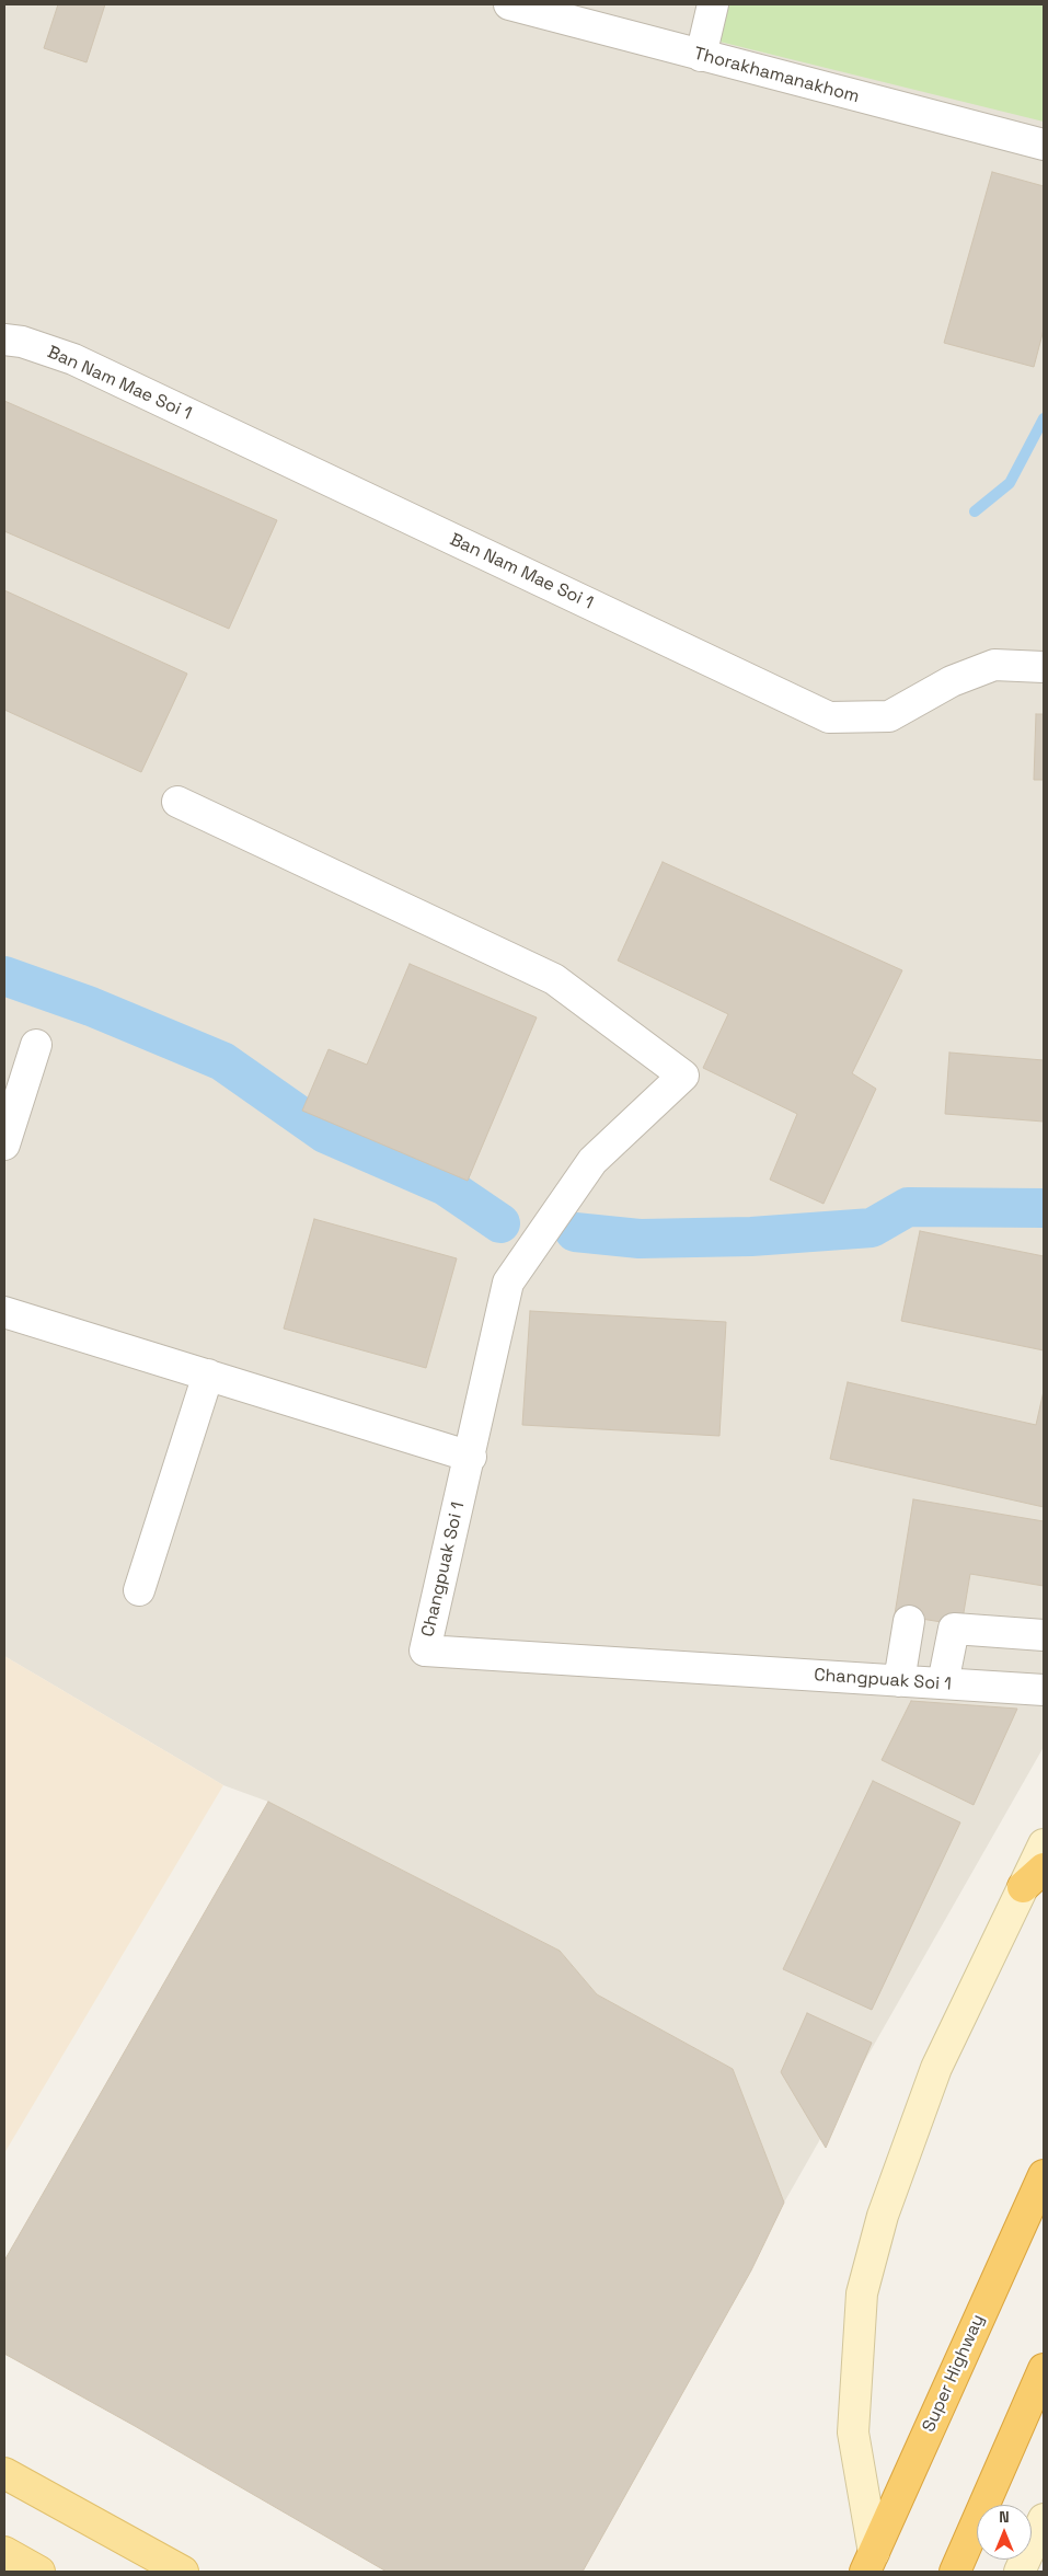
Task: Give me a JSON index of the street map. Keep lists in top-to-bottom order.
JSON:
{
  "streets": {
    "highway": ["Super Highway"],
    "street": ["Thorakhamanakhom", "Ban Nam Mae Soi 1", "Changpuak Soi 1"]
  },
  "north": "top"
}
